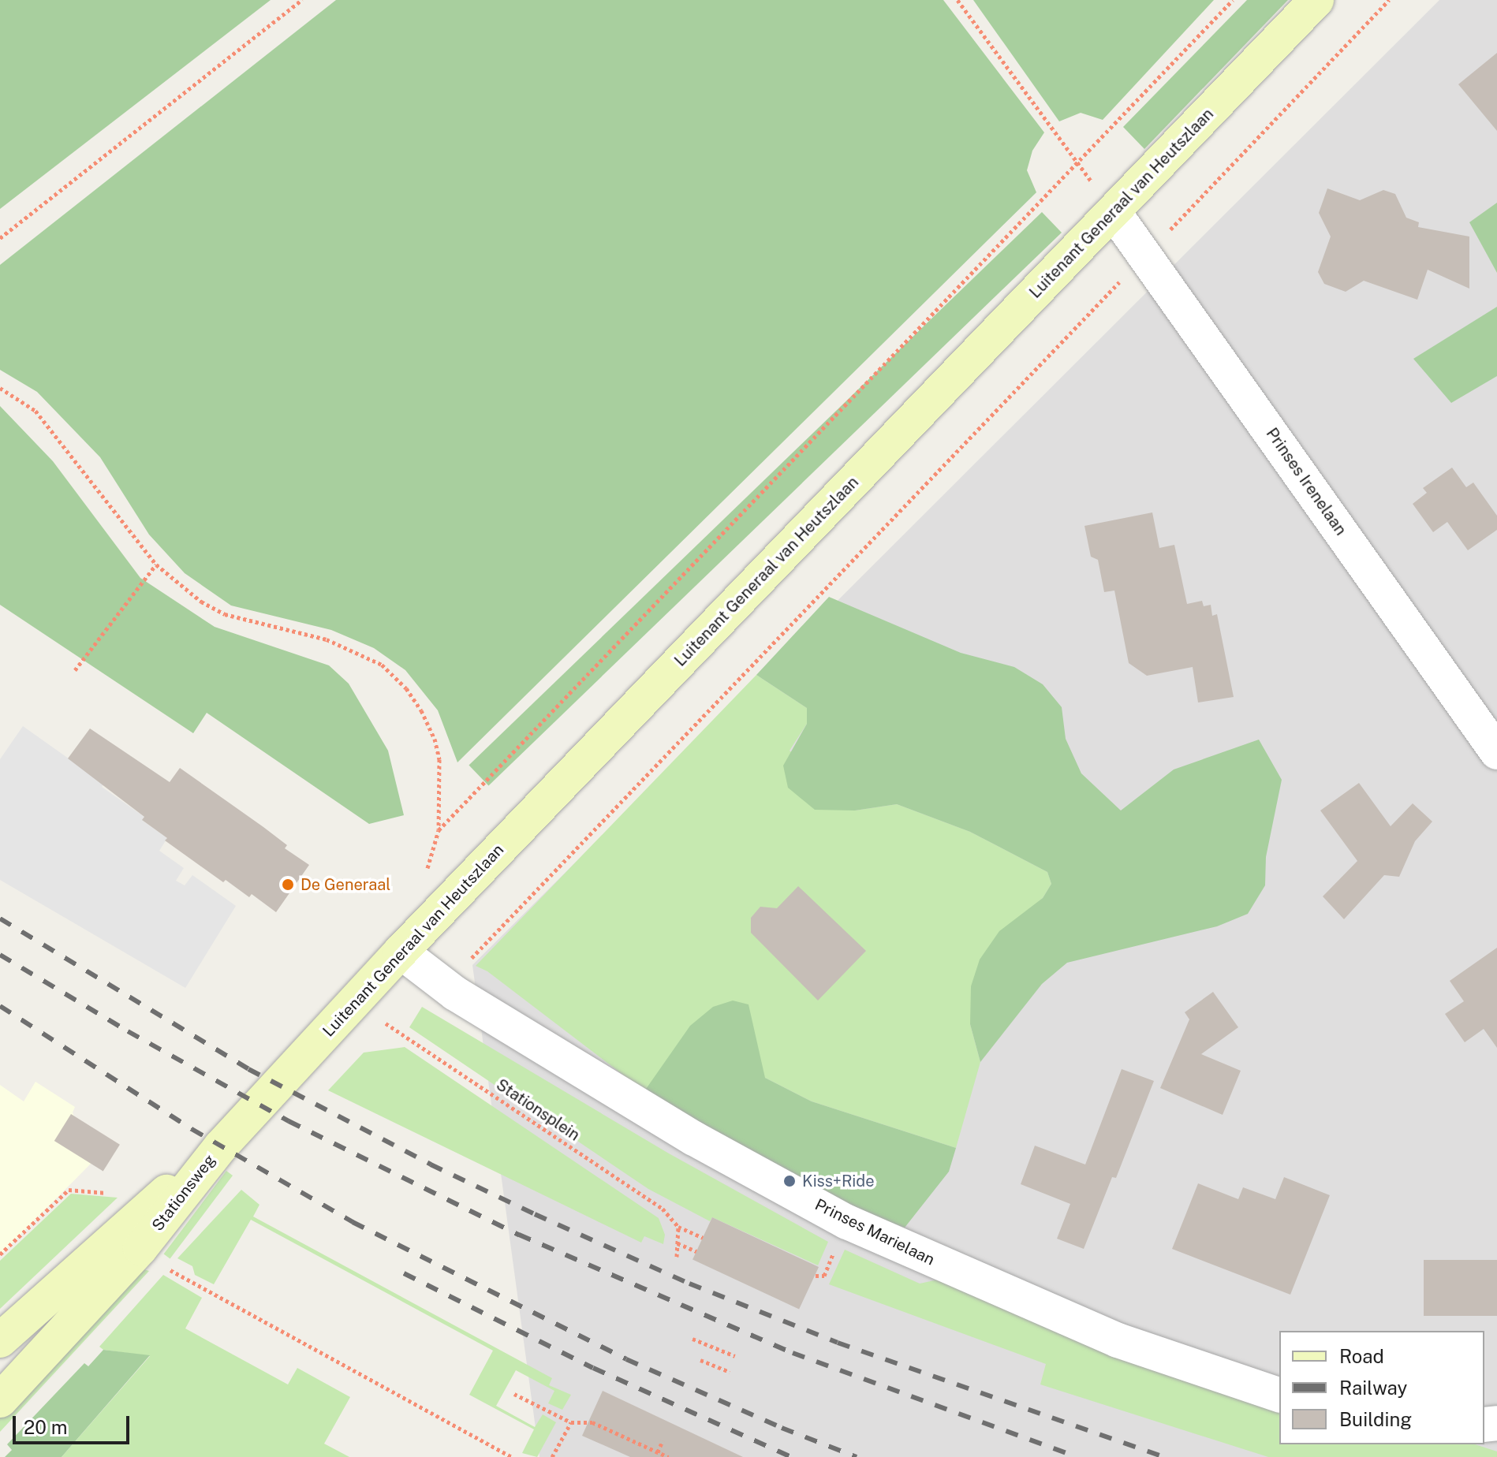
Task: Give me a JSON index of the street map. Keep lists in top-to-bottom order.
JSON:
{
  "streets": {
    "main road": ["Luitenant Generaal van Heutszlaan", "Stationsweg"],
    "street": ["Prinses Irenelaan", "Prinses Marielaan"],
    "path": ["Stationsplein"]
  },
  "crossings": [
    ["Luitenant Generaal van Heutszlaan", "Prinses Irenelaan"],
    ["Luitenant Generaal van Heutszlaan", "Stationsweg"],
    ["Luitenant Generaal van Heutszlaan", "Prinses Marielaan"]
  ],
  "places": ["De Generaal", "Kiss+Ride"],
  "legend": ["Road", "Railway", "Building"],
  "scale_bar": "20 m"
}
